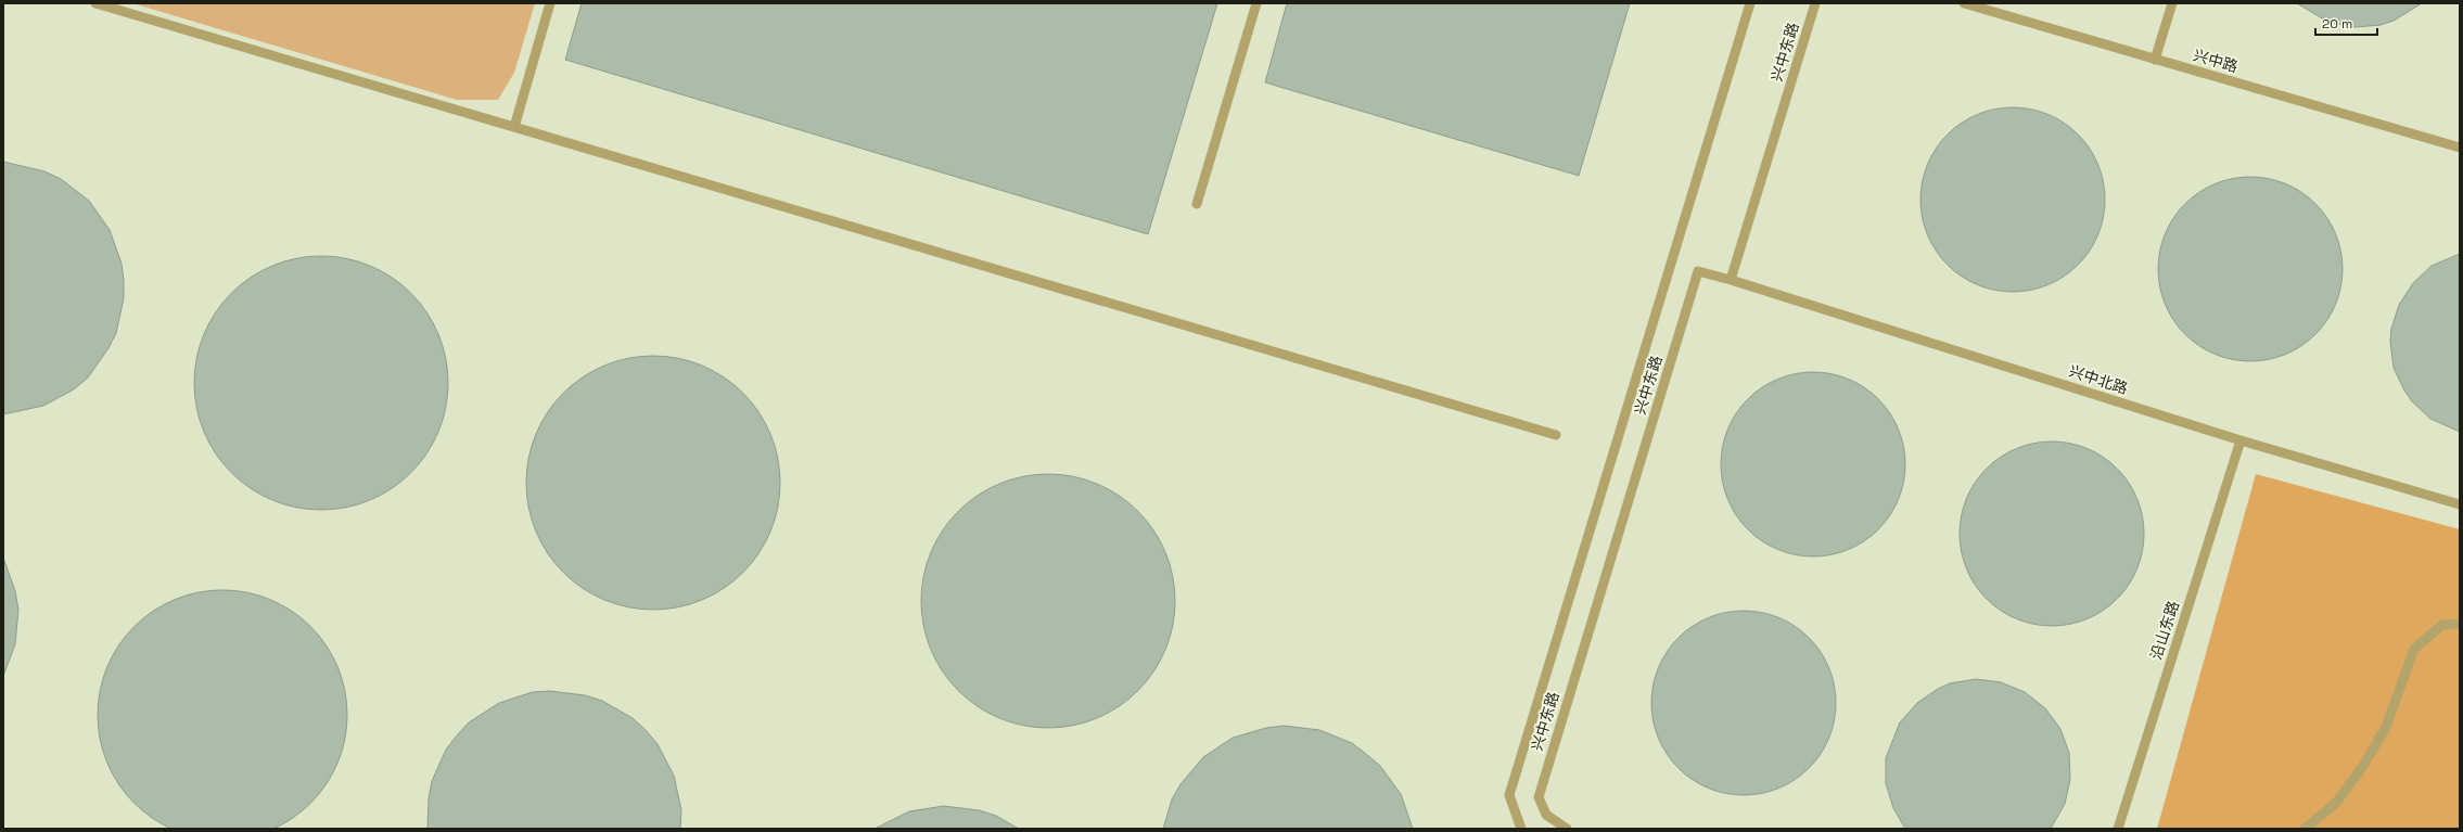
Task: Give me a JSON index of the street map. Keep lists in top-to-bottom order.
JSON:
{
  "streets": {
    "lane": [
      "兴中东路",
      "兴中路",
      "兴中北路",
      "沿山东路"
    ]
  },
  "crossings": [
    ["兴中东路", "兴中北路"],
    ["兴中北路", "沿山东路"]
  ],
  "scale_bar": "20 m"
}
